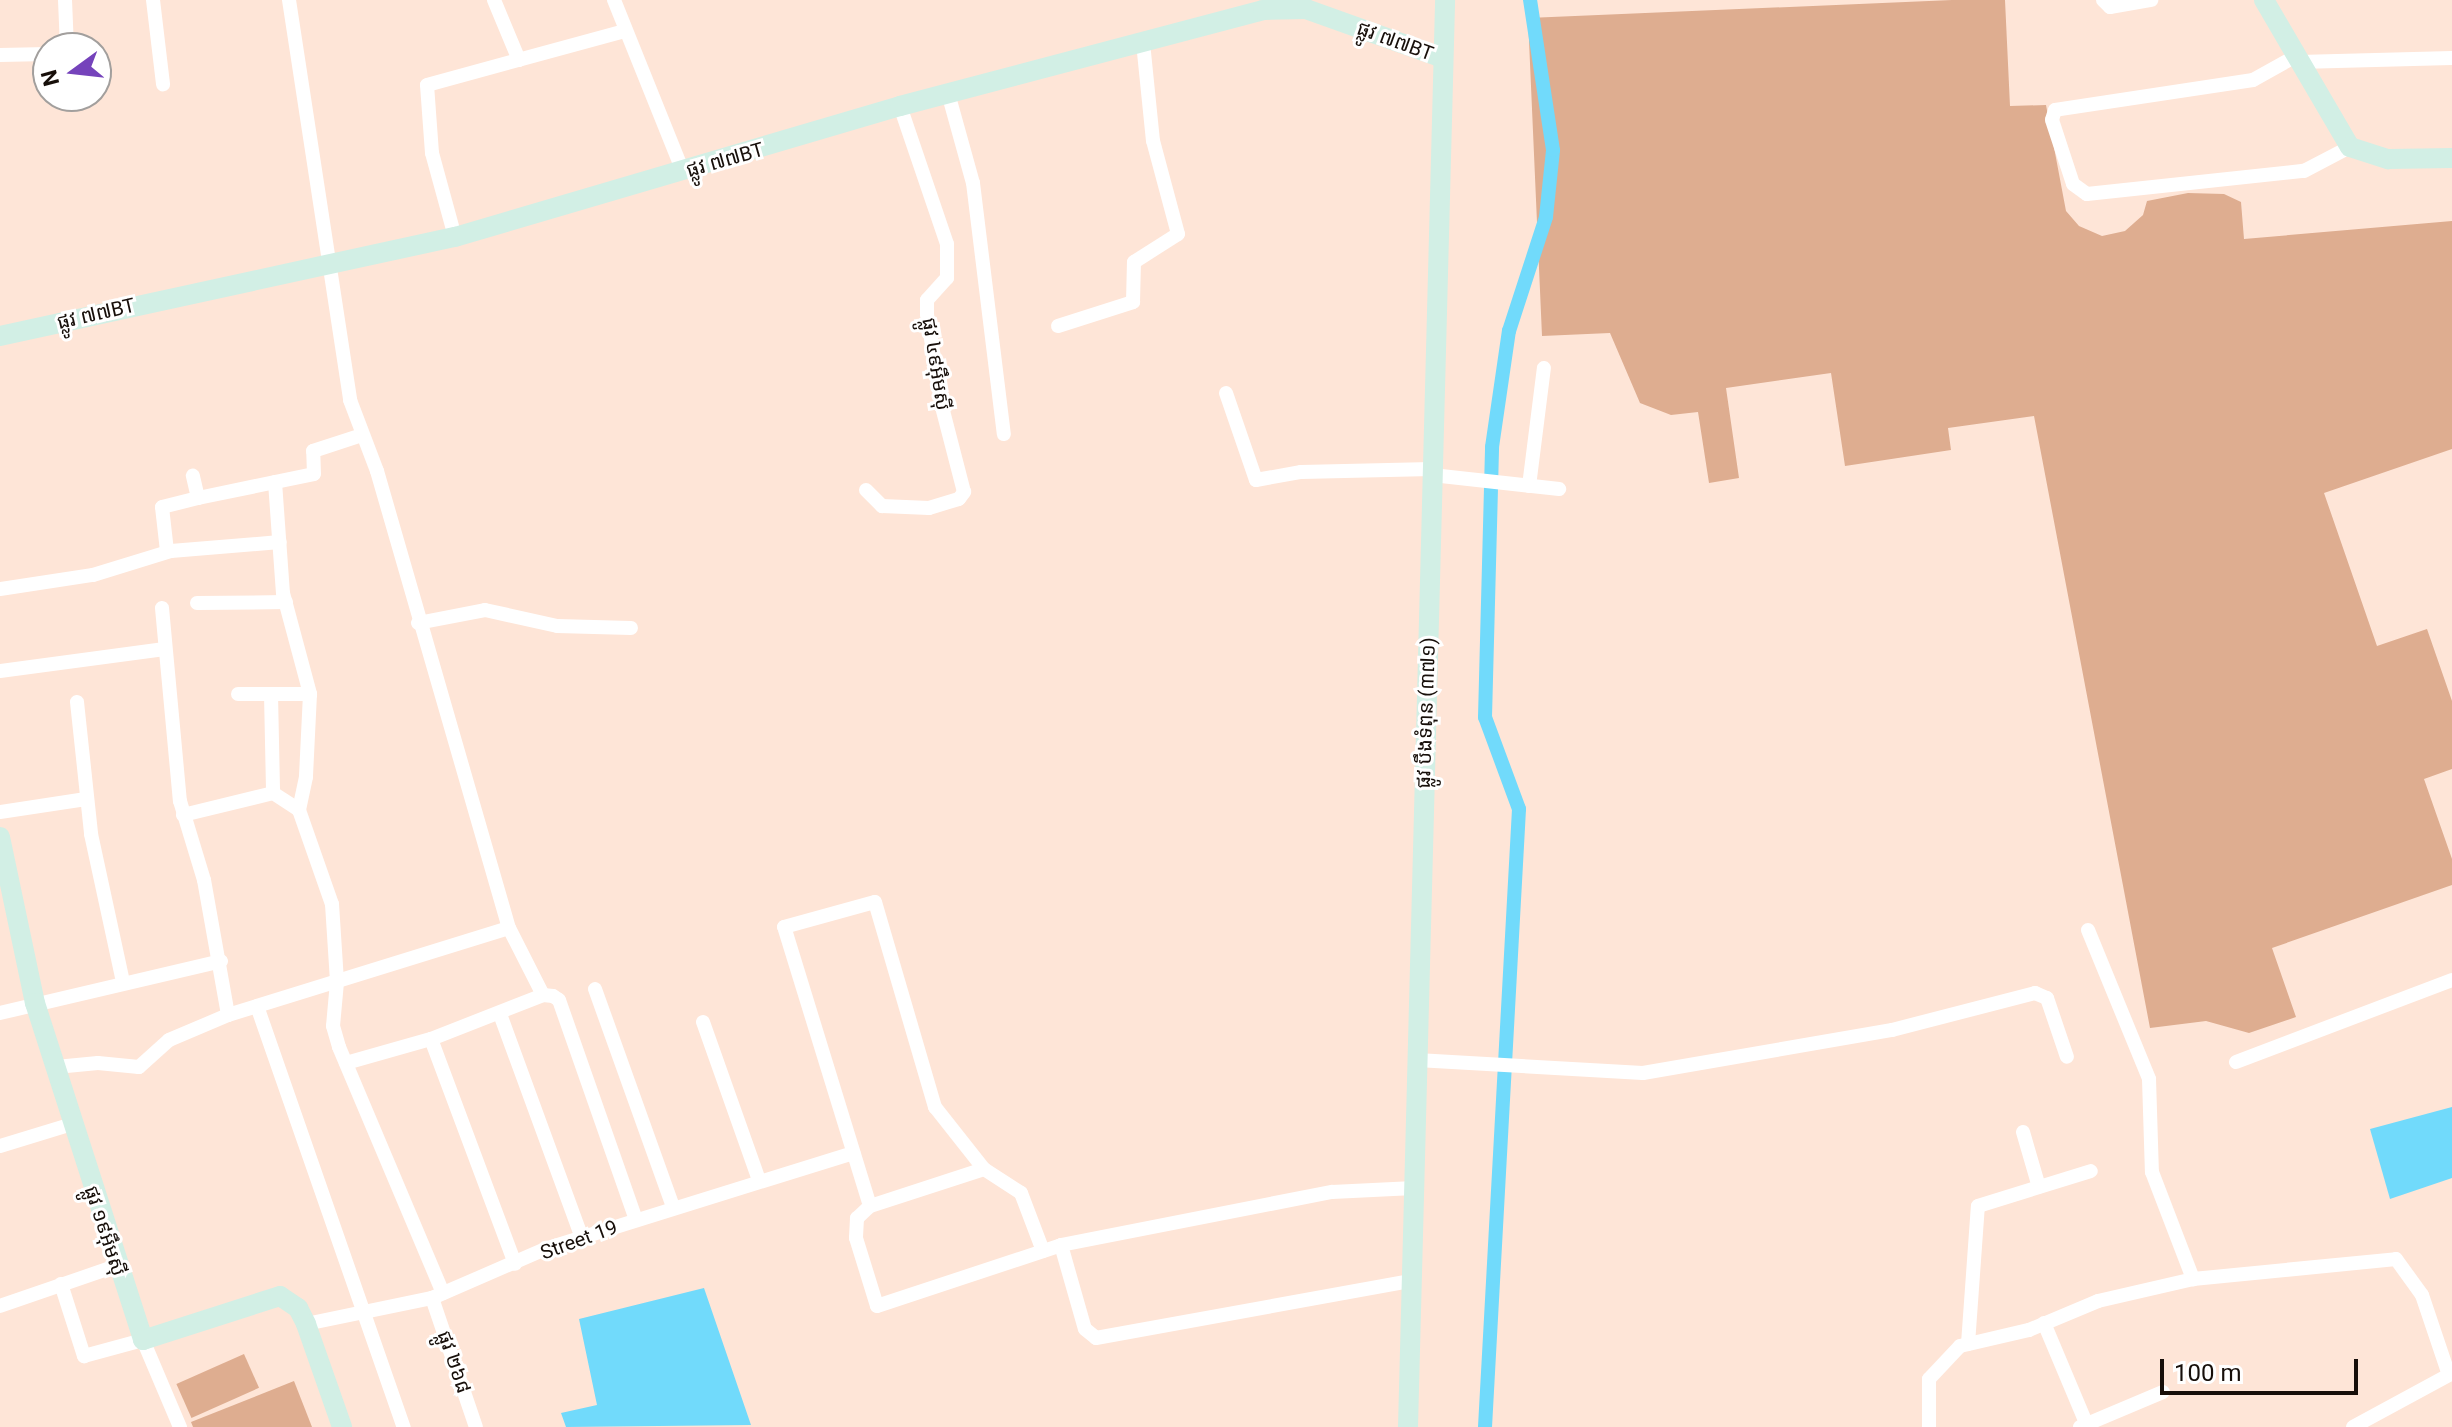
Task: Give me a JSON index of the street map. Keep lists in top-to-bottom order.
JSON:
{
  "streets": {
    "street": [
      "ផ្លូវ ៧៧BT",
      "ផ្លូវ ៤៩អ៊ឹមស៊ី",
      "ផ្លូវ បឹងទំពុន (៣៧១)",
      "ផ្លូវ ១៩អ៊ឹមស៊ី",
      "Street 19",
      "ផ្លូវ ២៦៨"
    ]
  },
  "crossings": [
    ["ផ្លូវ ៧៧BT", "ផ្លូវ ៤៩អ៊ឹមស៊ី"],
    ["ផ្លូវ ៧៧BT", "ផ្លូវ បឹងទំពុន (៣៧១)"],
    ["Street 19", "ផ្លូវ ២៦៨"]
  ],
  "scale_bar": "100 m",
  "north": "left"
}
